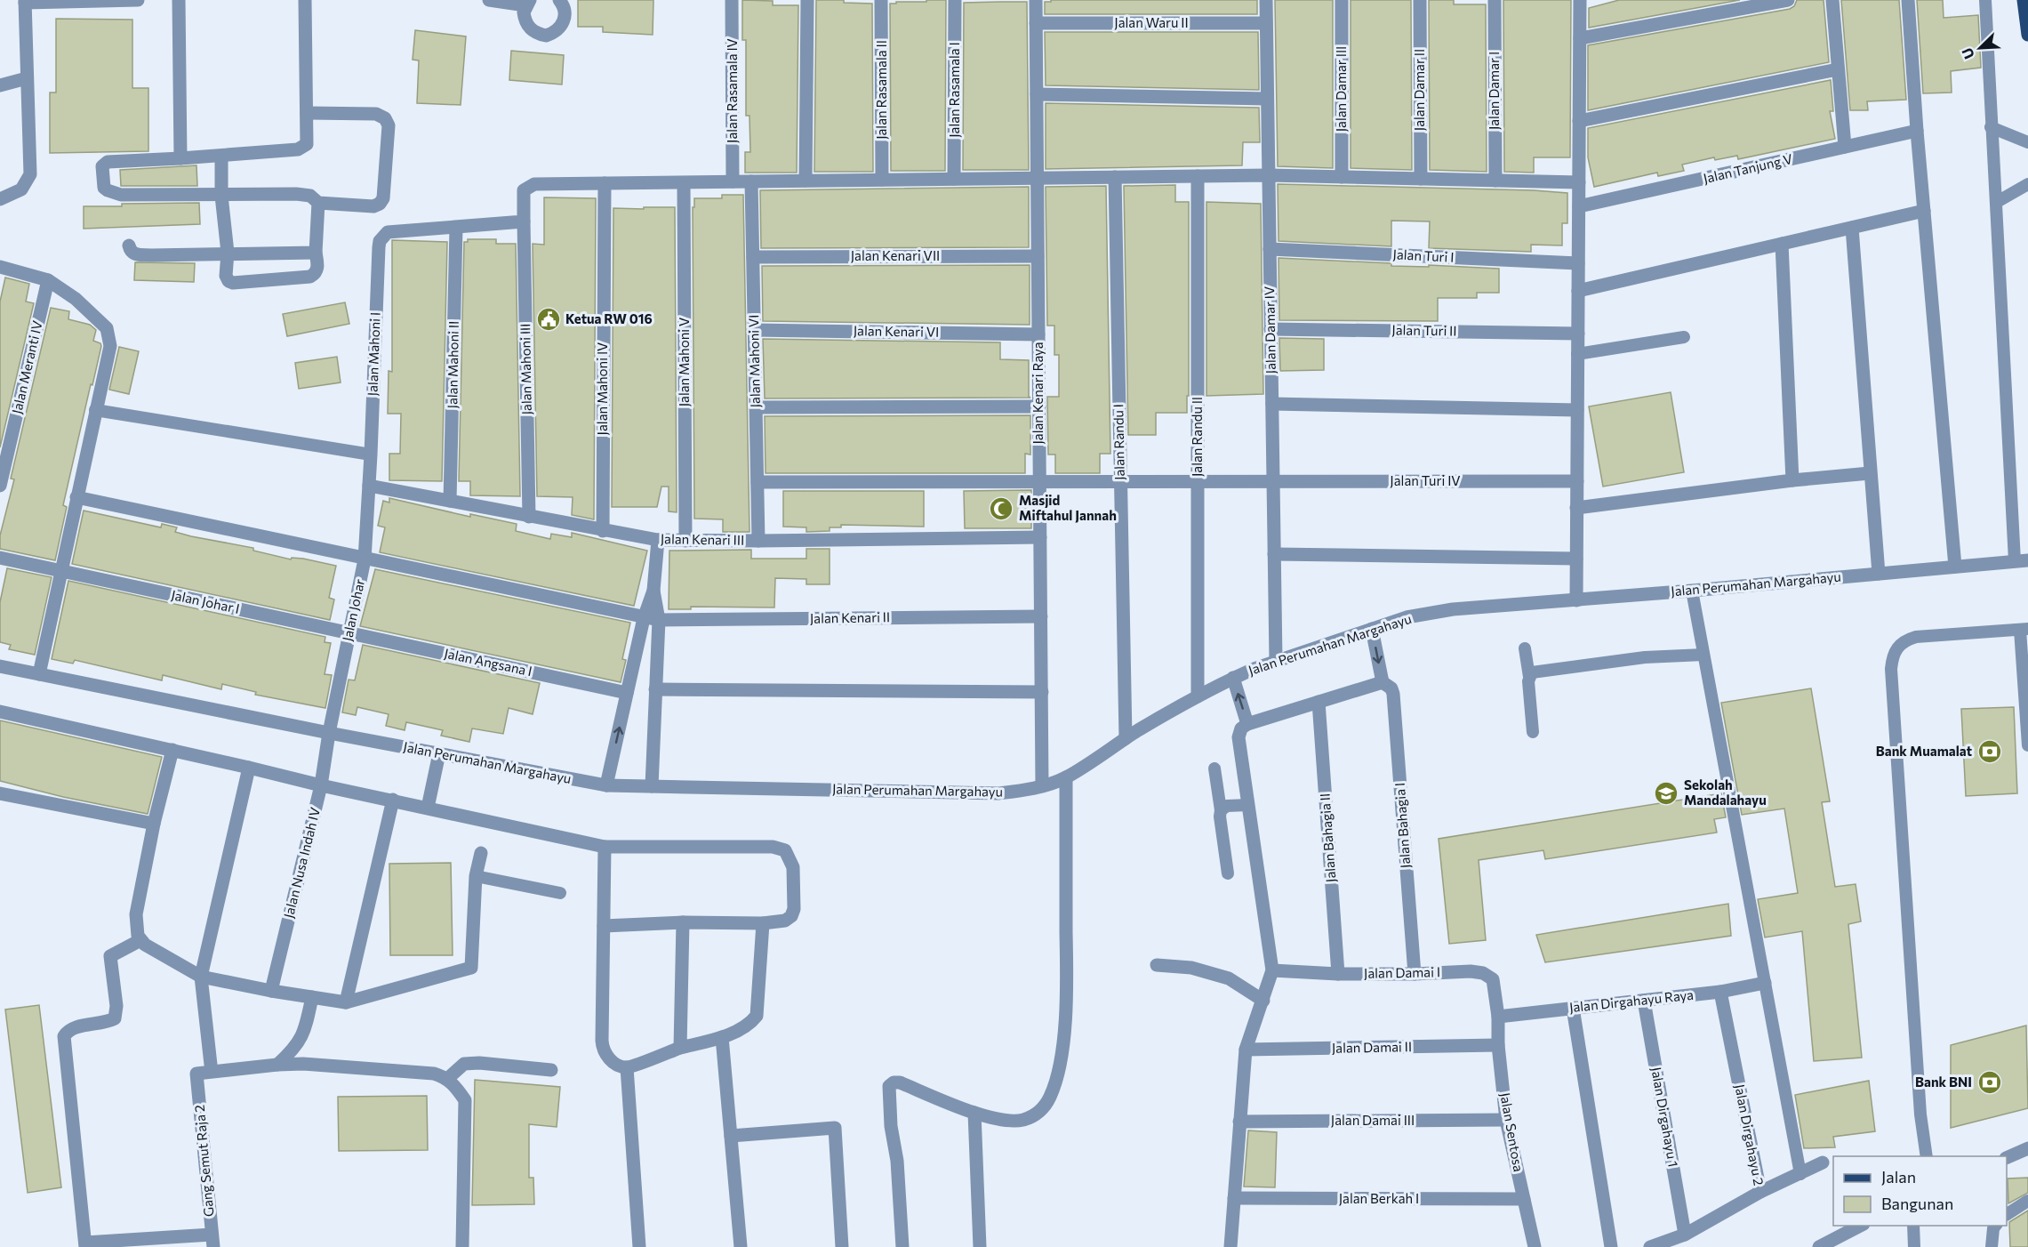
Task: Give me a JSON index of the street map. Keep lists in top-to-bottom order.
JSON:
{
  "streets": {
    "street": [
      "Jalan Waru II",
      "Jalan Damar III",
      "Jalan Rasamala II",
      "Jalan Rasamala I",
      "Jalan Damar II",
      "Jalan Rasamala IV",
      "Jalan Damar I",
      "Jalan Tanjung V",
      "Jalan Kenari VII",
      "Jalan Turi I",
      "Jalan Damar IV",
      "Jalan Turi II",
      "Jalan Kenari VI",
      "Jalan Mahoni I",
      "Jalan Mahoni VI",
      "Jalan Mahoni V",
      "Jalan Mahoni II",
      "Jalan Meranti IV",
      "Jalan Mahoni III",
      "Jalan Mahoni IV",
      "Jalan Kenari Raya",
      "Jalan Randu II",
      "Jalan Randu I",
      "Jalan Turi IV",
      "Jalan Kenari III",
      "Jalan Perumahan Margahayu",
      "Jalan Johar I",
      "Jalan Johar",
      "Jalan Kenari II",
      "Jalan Angsana I",
      "Jalan Bahagia I",
      "Jalan Bahagia II",
      "Jalan Nusa Indah IV",
      "Jalan Damai I",
      "Jalan Dirgahayu Raya",
      "Jalan Damai II",
      "Jalan Dirgahayu 1",
      "Jalan Damai III",
      "Jalan Sentosa",
      "Jalan Dirgahayu 2",
      "Gang Semut Raja 2",
      "Jalan Berkah I"
    ]
  },
  "crossings": [
    ["Jalan Waru II", "Jalan Damar IV"],
    ["Jalan Waru II", "Jalan Kenari Raya"],
    ["Jalan Kenari VII", "Jalan Mahoni VI"],
    ["Jalan Kenari VII", "Jalan Kenari Raya"],
    ["Jalan Turi I", "Jalan Damar IV"],
    ["Jalan Damar IV", "Jalan Turi II"],
    ["Jalan Damar IV", "Jalan Turi IV"],
    ["Jalan Damar IV", "Jalan Perumahan Margahayu"],
    ["Jalan Kenari VI", "Jalan Mahoni VI"],
    ["Jalan Kenari VI", "Jalan Kenari Raya"],
    ["Jalan Mahoni I", "Jalan Mahoni II"],
    ["Jalan Mahoni I", "Jalan Kenari III"],
    ["Jalan Mahoni I", "Jalan Johar"],
    ["Jalan Mahoni VI", "Jalan Turi IV"],
    ["Jalan Mahoni VI", "Jalan Kenari III"],
    ["Jalan Mahoni V", "Jalan Kenari III"],
    ["Jalan Mahoni II", "Jalan Kenari III"],
    ["Jalan Mahoni III", "Jalan Mahoni IV"],
    ["Jalan Mahoni III", "Jalan Kenari III"],
    ["Jalan Mahoni IV", "Jalan Kenari III"],
    ["Jalan Kenari Raya", "Jalan Turi IV"],
    ["Jalan Kenari Raya", "Jalan Kenari III"],
    ["Jalan Kenari Raya", "Jalan Perumahan Margahayu"],
    ["Jalan Kenari Raya", "Jalan Kenari II"],
    ["Jalan Randu II", "Jalan Turi IV"],
    ["Jalan Randu II", "Jalan Perumahan Margahayu"],
    ["Jalan Randu I", "Jalan Turi IV"],
    ["Jalan Randu I", "Jalan Perumahan Margahayu"],
    ["Jalan Kenari III", "Jalan Johar"],
    ["Jalan Perumahan Margahayu", "Jalan Johar"],
    ["Jalan Perumahan Margahayu", "Jalan Bahagia I"],
    ["Jalan Perumahan Margahayu", "Jalan Nusa Indah IV"],
    ["Jalan Johar I", "Jalan Johar"],
    ["Jalan Johar I", "Jalan Angsana I"],
    ["Jalan Johar", "Jalan Kenari II"],
    ["Jalan Johar", "Jalan Angsana I"],
    ["Jalan Johar", "Jalan Nusa Indah IV"],
    ["Jalan Bahagia I", "Jalan Damai I"],
    ["Jalan Bahagia II", "Jalan Damai I"],
    ["Jalan Damai I", "Jalan Dirgahayu Raya"],
    ["Jalan Damai I", "Jalan Sentosa"],
    ["Jalan Dirgahayu Raya", "Jalan Dirgahayu 1"],
    ["Jalan Dirgahayu Raya", "Jalan Sentosa"],
    ["Jalan Dirgahayu Raya", "Jalan Dirgahayu 2"],
    ["Jalan Damai II", "Jalan Sentosa"],
    ["Jalan Dirgahayu 1", "Jalan Dirgahayu 2"],
    ["Jalan Damai III", "Jalan Sentosa"],
    ["Jalan Sentosa", "Jalan Berkah I"]
  ],
  "places": {
    "public building": ["Ketua RW 016"],
    "mosque": ["Masjid Miftahul Jannah"],
    "bank": ["Bank Muamalat", "Bank BNI"],
    "school or university": ["Sekolah Mandalahayu"]
  },
  "legend": ["Jalan", "Bangunan"],
  "north": "bottom left"
}
